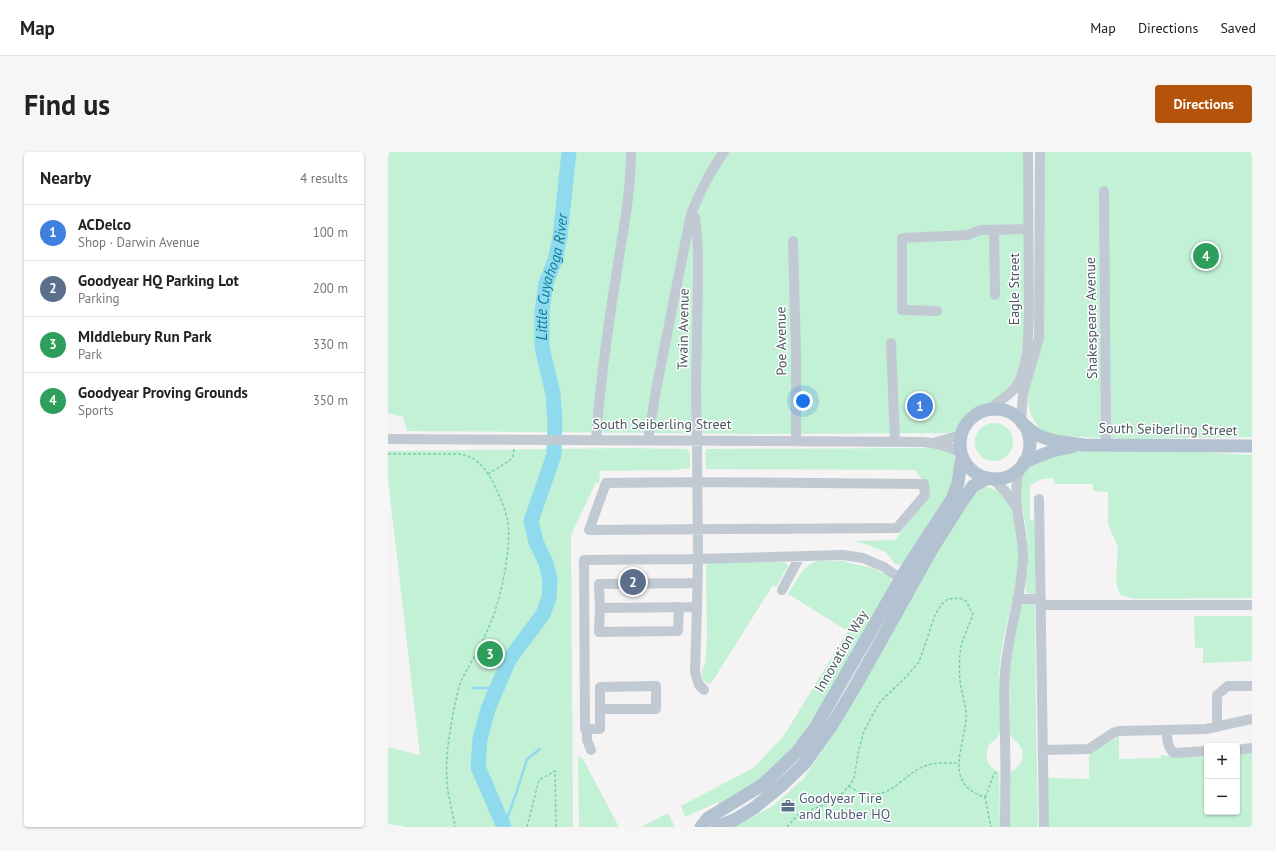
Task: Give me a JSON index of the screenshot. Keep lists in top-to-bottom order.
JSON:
{
  "streets": {
    "main road": ["South Seiberling Street", "Innovation Way"],
    "street": [
      "Eagle Street",
      "Shakespeare Avenue",
      "Twain Avenue",
      "Poe Avenue"
    ]
  },
  "crossings": [
    ["Eagle Street", "South Seiberling Street"],
    ["Eagle Street", "Innovation Way"],
    ["Shakespeare Avenue", "South Seiberling Street"],
    ["Twain Avenue", "South Seiberling Street"],
    ["Poe Avenue", "South Seiberling Street"],
    ["South Seiberling Street", "Innovation Way"]
  ],
  "water": ["Little Cuyahoga River"],
  "places": {
    "office": ["Goodyear Tire and Rubber HQ"]
  },
  "page": {
    "header": "Map",
    "nav": ["Map", "Directions", "Saved"],
    "buttons": "Directions",
    "title": "Find us",
    "heading": ["Nearby", "4 results"],
    "list": [
      {
        "mark": "1",
        "name": "ACDelco",
        "note": "Shop · Darwin Avenue",
        "value": "100 m"
      },
      {
        "mark": "2",
        "name": "Goodyear HQ Parking Lot",
        "note": "Parking",
        "value": "200 m"
      },
      {
        "mark": "3",
        "name": "MIddlebury Run Park",
        "note": "Park",
        "value": "330 m"
      },
      {
        "mark": "4",
        "name": "Goodyear Proving Grounds",
        "note": "Sports",
        "value": "350 m"
      }
    ],
    "pins": [
      "4",
      "1",
      "2",
      "3"
    ],
    "map_buttons": ["+", "−"]
  }
}
